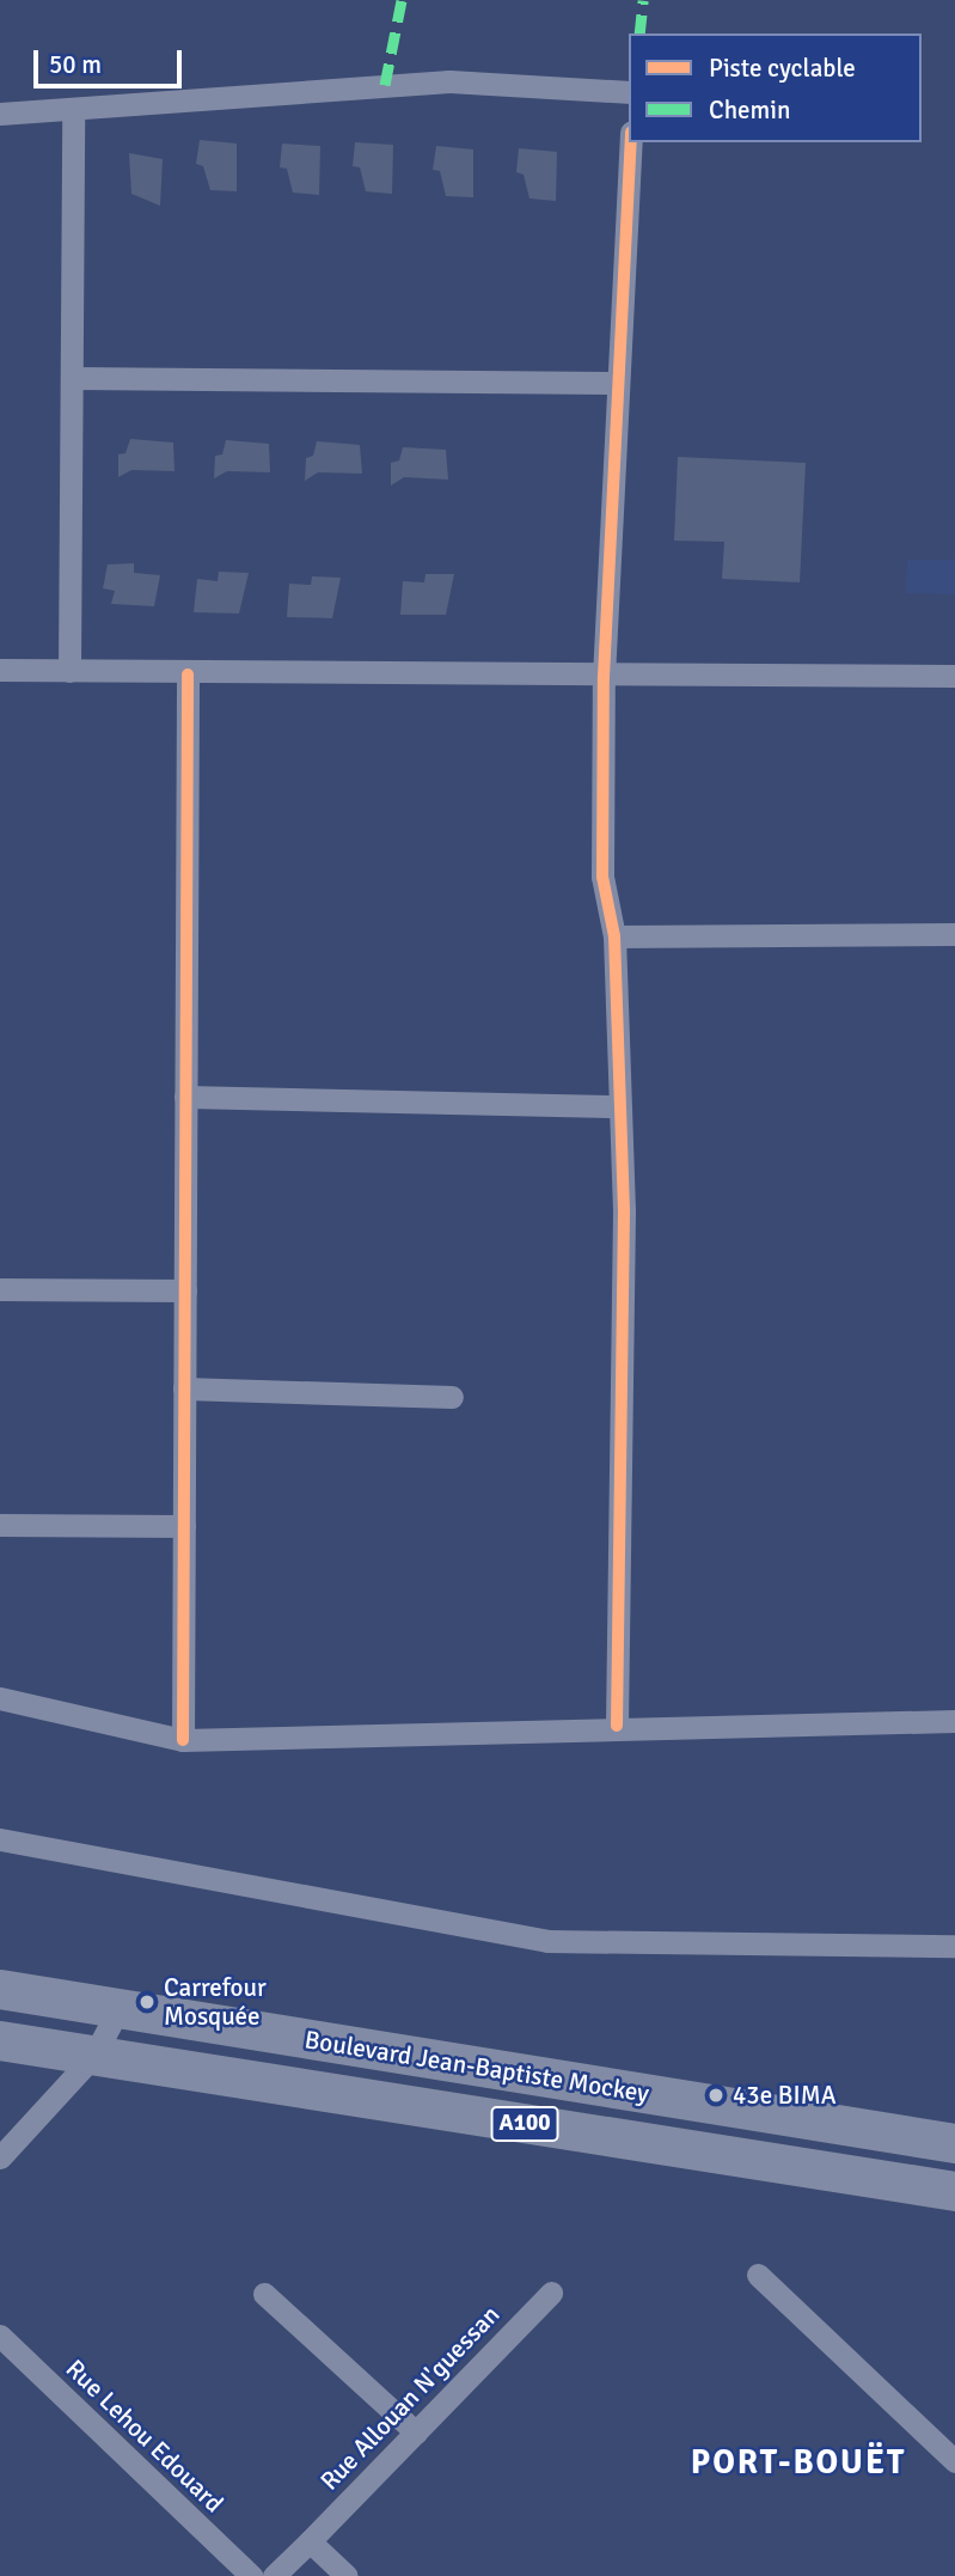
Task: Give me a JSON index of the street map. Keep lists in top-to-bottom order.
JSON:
{
  "streets": {
    "highway": ["Boulevard Jean-Baptiste Mockey", "A100"],
    "street": ["Rue Allouan N'guessan", "Rue Lehou Edouard"]
  },
  "districts": ["PORT-BOUËT"],
  "places": ["Carrefour Mosquée", "43e BIMA"],
  "legend": ["Piste cyclable", "Chemin"],
  "scale_bar": "50 m"
}
